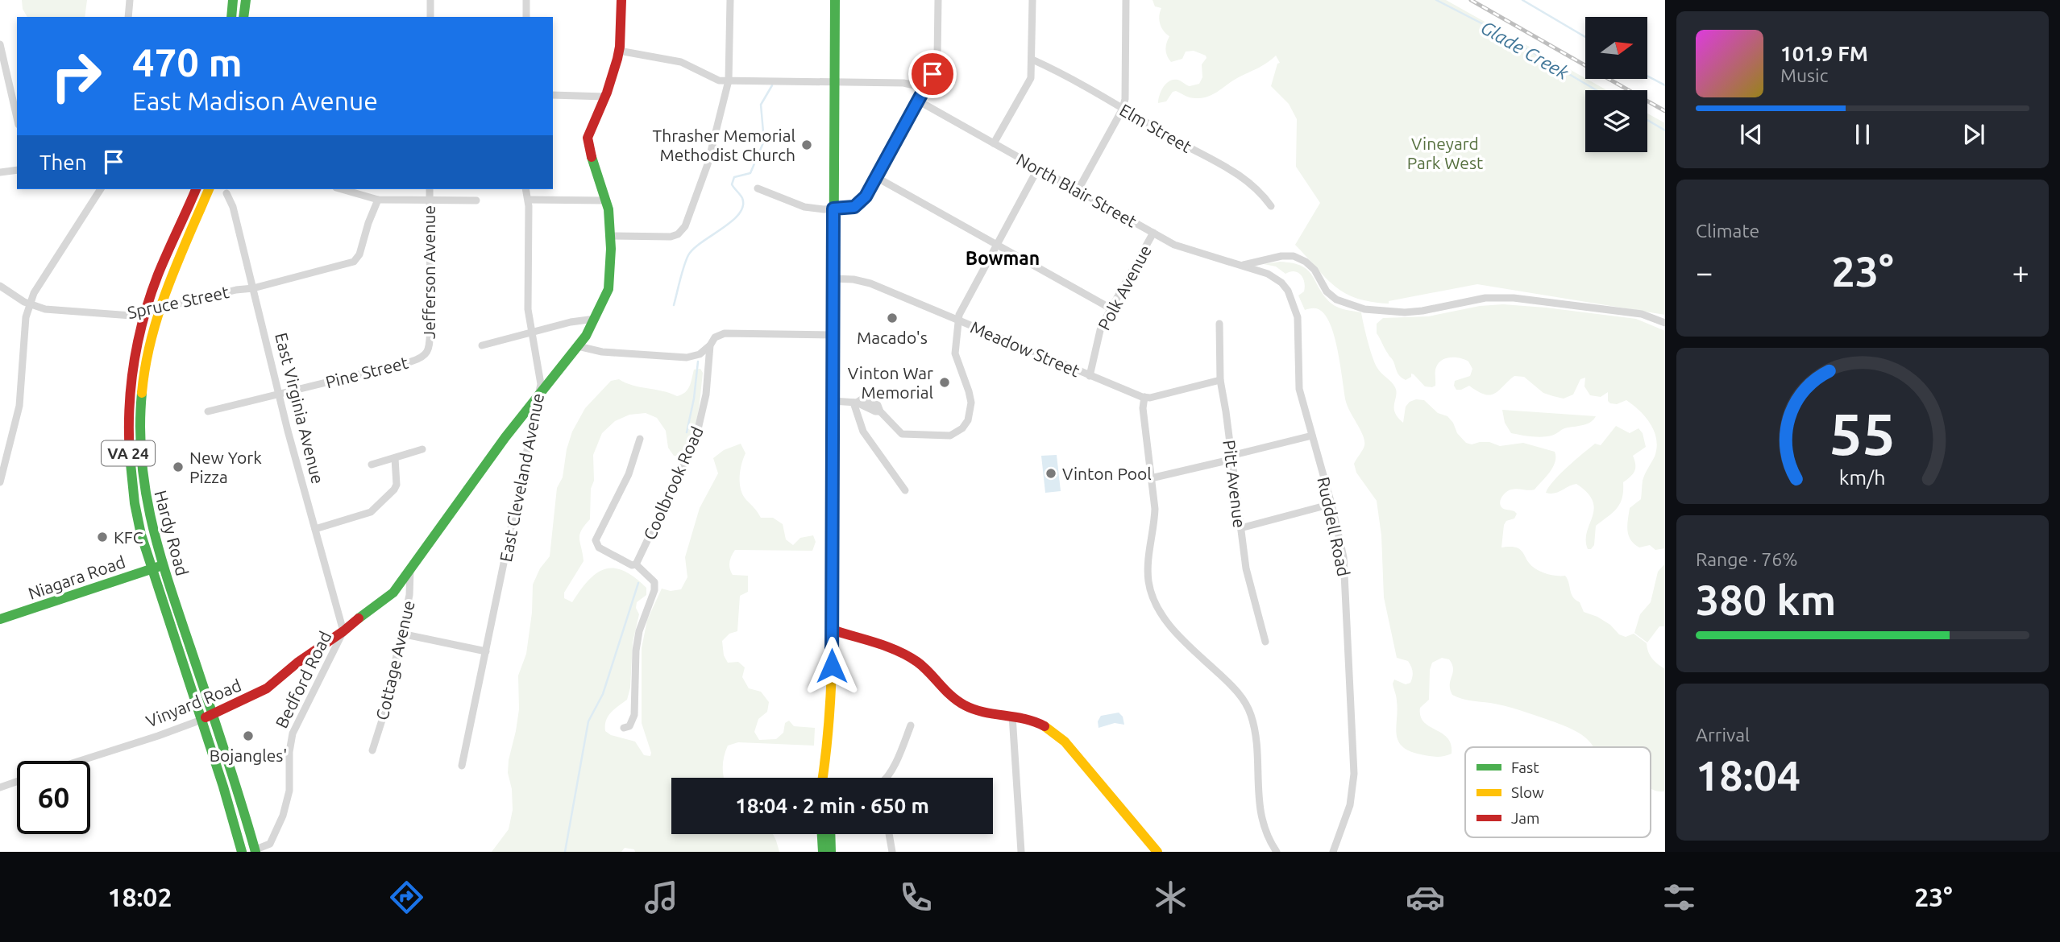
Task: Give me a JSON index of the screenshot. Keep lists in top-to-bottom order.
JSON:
{
  "streets": {
    "main road": [
      "VA 24",
      "Hardy Road",
      "Niagara Road",
      "Bedford Road",
      "Vinyard Road"
    ],
    "street": [
      "Elm Street",
      "North Blair Street",
      "Jefferson Avenue",
      "Polk Avenue",
      "Spruce Street",
      "Meadow Street",
      "Pine Street",
      "East Virginia Avenue",
      "East Cleveland Avenue",
      "Coolbrook Road",
      "Pitt Avenue",
      "Ruddell Road",
      "Cottage Avenue"
    ]
  },
  "crossings": [
    ["North Blair Street", "Polk Avenue"],
    ["North Blair Street", "Ruddell Road"],
    ["Jefferson Avenue", "Pine Street"],
    ["Polk Avenue", "Meadow Street"],
    ["Spruce Street", "East Virginia Avenue"],
    ["Spruce Street", "Hardy Road"],
    ["Pine Street", "East Virginia Avenue"],
    ["East Virginia Avenue", "Bedford Road"],
    ["East Virginia Avenue", "Vinyard Road"],
    ["East Cleveland Avenue", "Bedford Road"],
    ["Hardy Road", "Niagara Road"],
    ["Hardy Road", "Bedford Road"],
    ["Hardy Road", "Vinyard Road"],
    ["Cottage Avenue", "Bedford Road"],
    ["Bedford Road", "Vinyard Road"]
  ],
  "districts": ["Bowman"],
  "water": ["Glade Creek"],
  "parks": ["Vineyard Park West"],
  "places": [
    "Thrasher Memorial Methodist Church",
    "Macado's",
    "Vinton War Memorial",
    "New York Pizza",
    "Vinton Pool",
    "KFC",
    "Bojangles'"
  ],
  "legend": ["Fast", "Slow", "Jam"],
  "north": "right",
  "page": {
    "turn": ["470 m", "East Madison Avenue"],
    "song": ["101.9 FM", "Music"],
    "then": "Then",
    "tile": [
      "Climate",
      ["Range · 76%", "380 km"],
      ["Arrival", "18:04"]
    ],
    "heat": ["−", "23°", "+"],
    "limit": "60",
    "trip": "18:04 · 2 min · 650 m",
    "tabs": ["18:02", "23°"],
    "gauge": ["55", "km/h"]
  }
}
